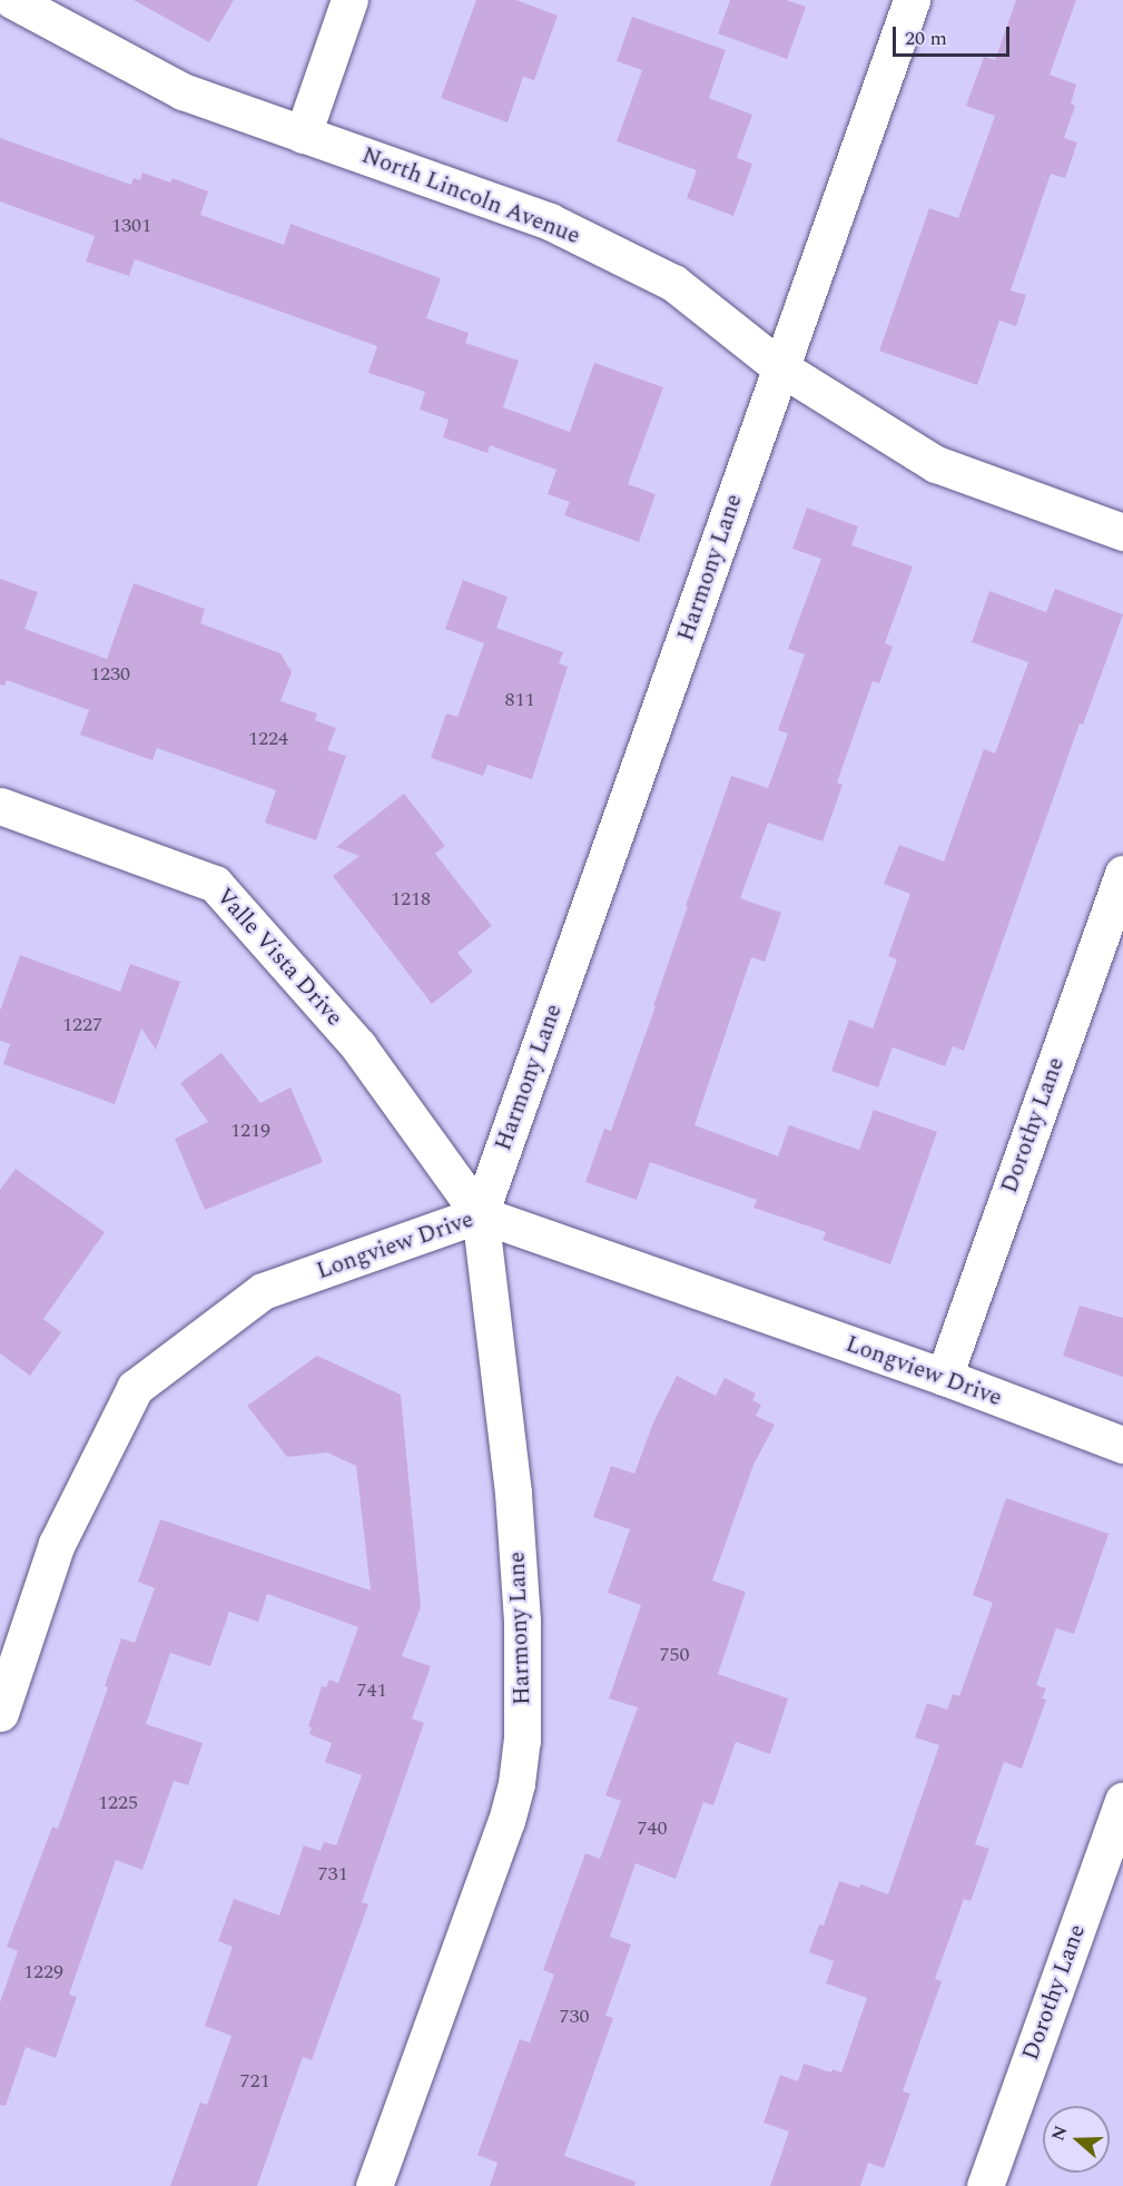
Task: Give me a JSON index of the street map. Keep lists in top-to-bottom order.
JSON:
{
  "streets": {
    "street": [
      "North Lincoln Avenue",
      "Harmony Lane",
      "Valle Vista Drive",
      "Dorothy Lane",
      "Longview Drive"
    ]
  },
  "crossings": [
    ["North Lincoln Avenue", "Harmony Lane"],
    ["Harmony Lane", "Valle Vista Drive"],
    ["Harmony Lane", "Longview Drive"],
    ["Valle Vista Drive", "Longview Drive"],
    ["Dorothy Lane", "Longview Drive"]
  ],
  "house_numbers": [
    "1301",
    "1230",
    "811",
    "1224",
    "1218",
    "1227",
    "1219",
    "750",
    "741",
    "1225",
    "740",
    "731",
    "1229",
    "730",
    "721"
  ],
  "scale_bar": "20 m",
  "north": "left"
}
